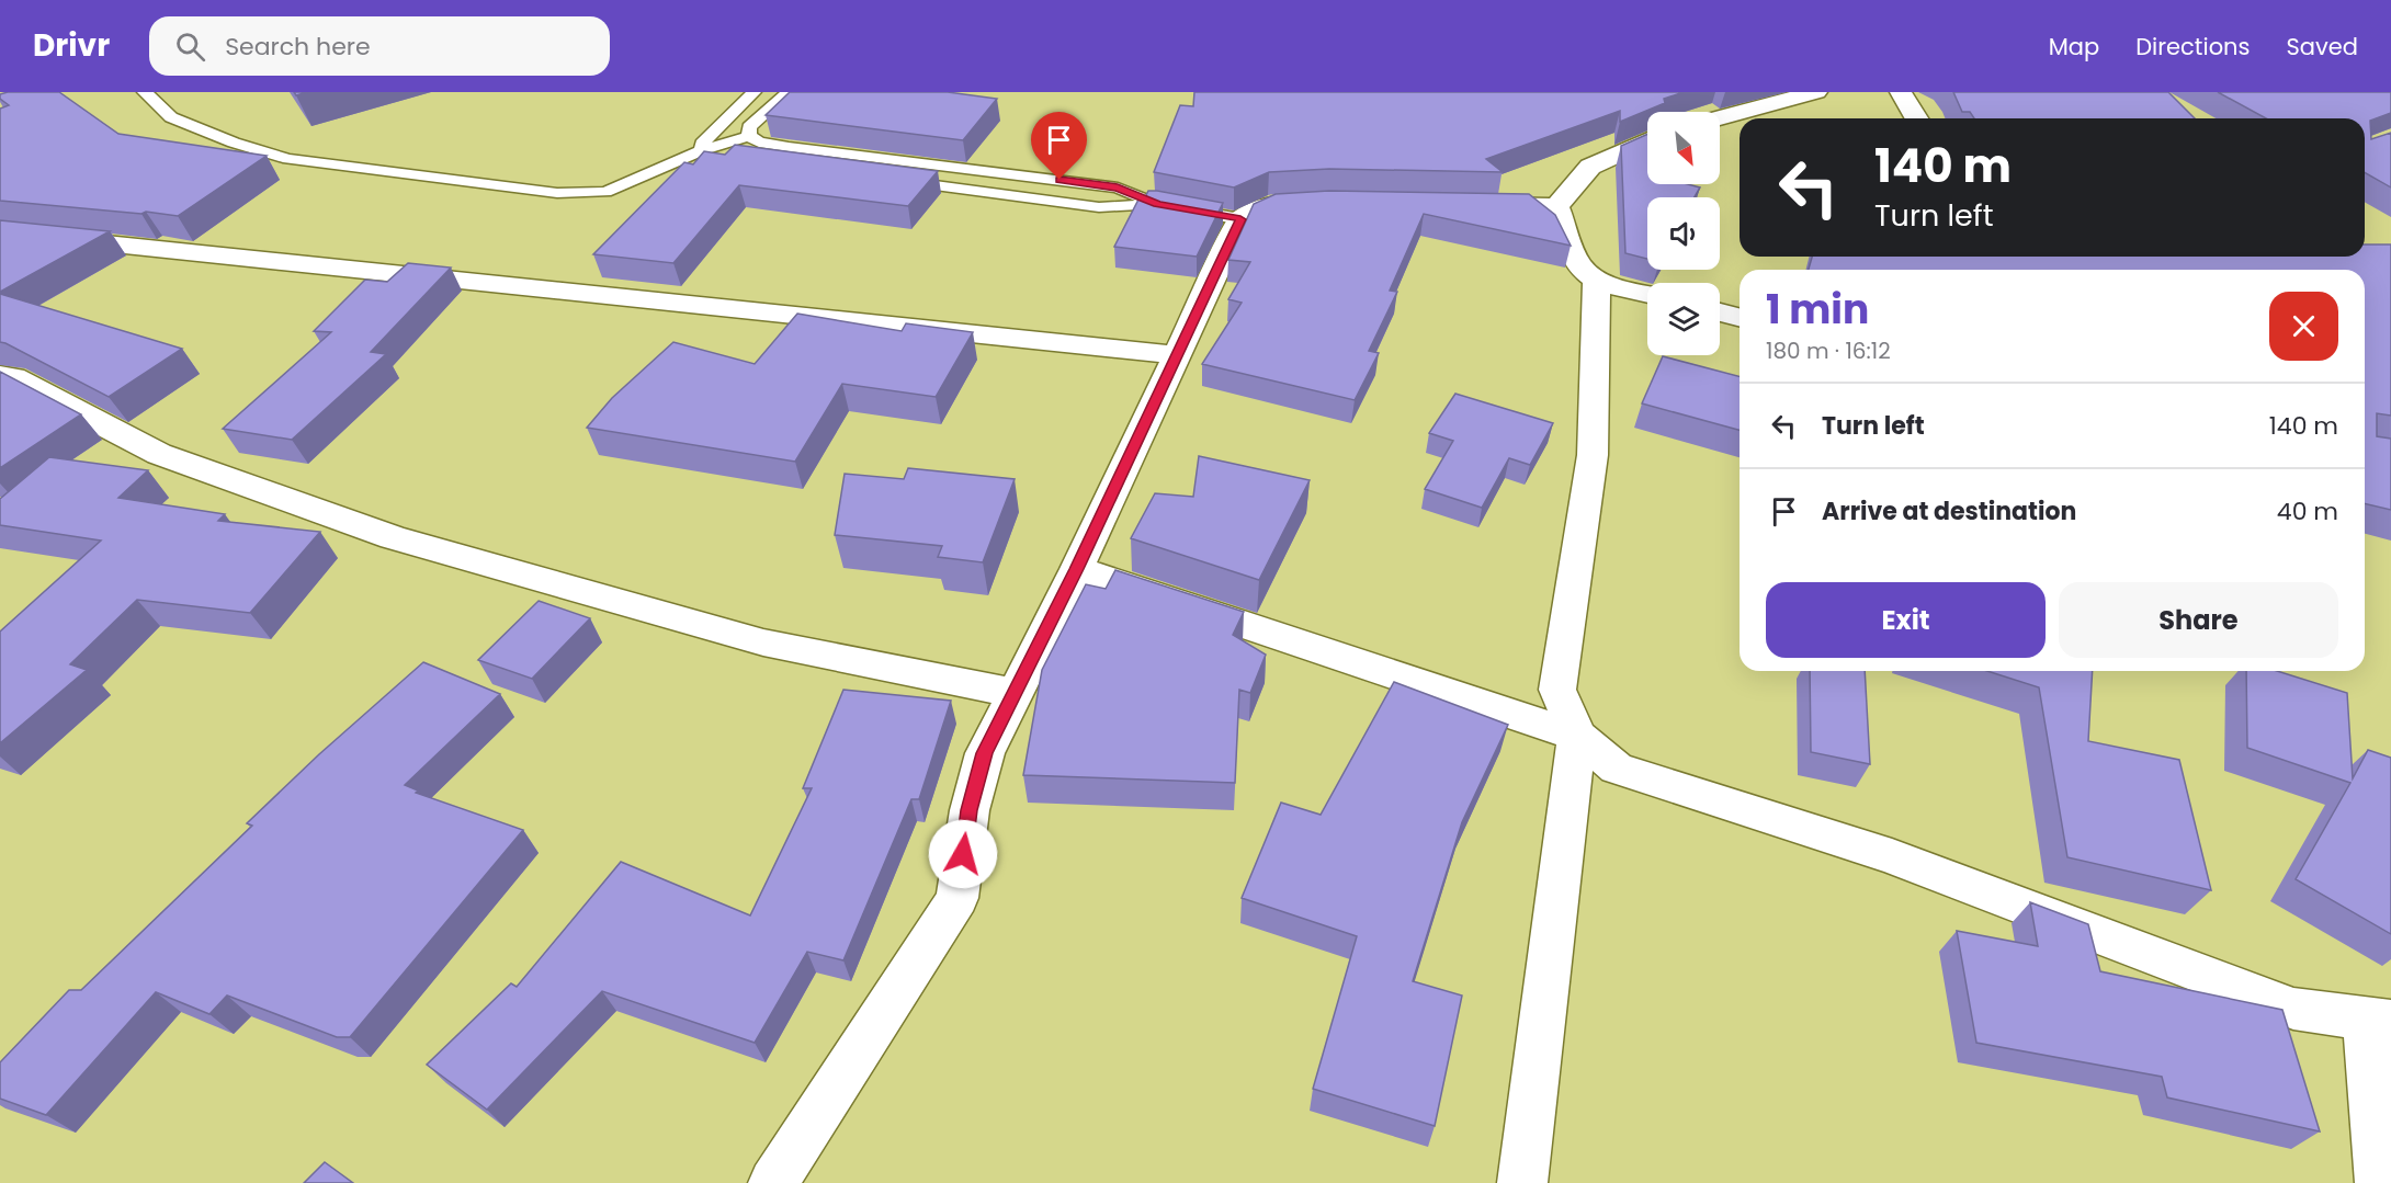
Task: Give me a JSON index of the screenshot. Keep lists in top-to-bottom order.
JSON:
{
  "north": "bottom right",
  "page": {
    "header": "Drivr",
    "search": "Search here",
    "nav": ["Map", "Directions", "Saved"],
    "turn": ["140 m", "Turn left"],
    "heading": ["1 min", "180 m · 16:12"],
    "list": [
      {
        "name": "Turn left",
        "value": "140 m"
      },
      {
        "name": "Arrive at destination",
        "value": "40 m"
      }
    ],
    "buttons": ["Exit", "Share"]
  }
}
